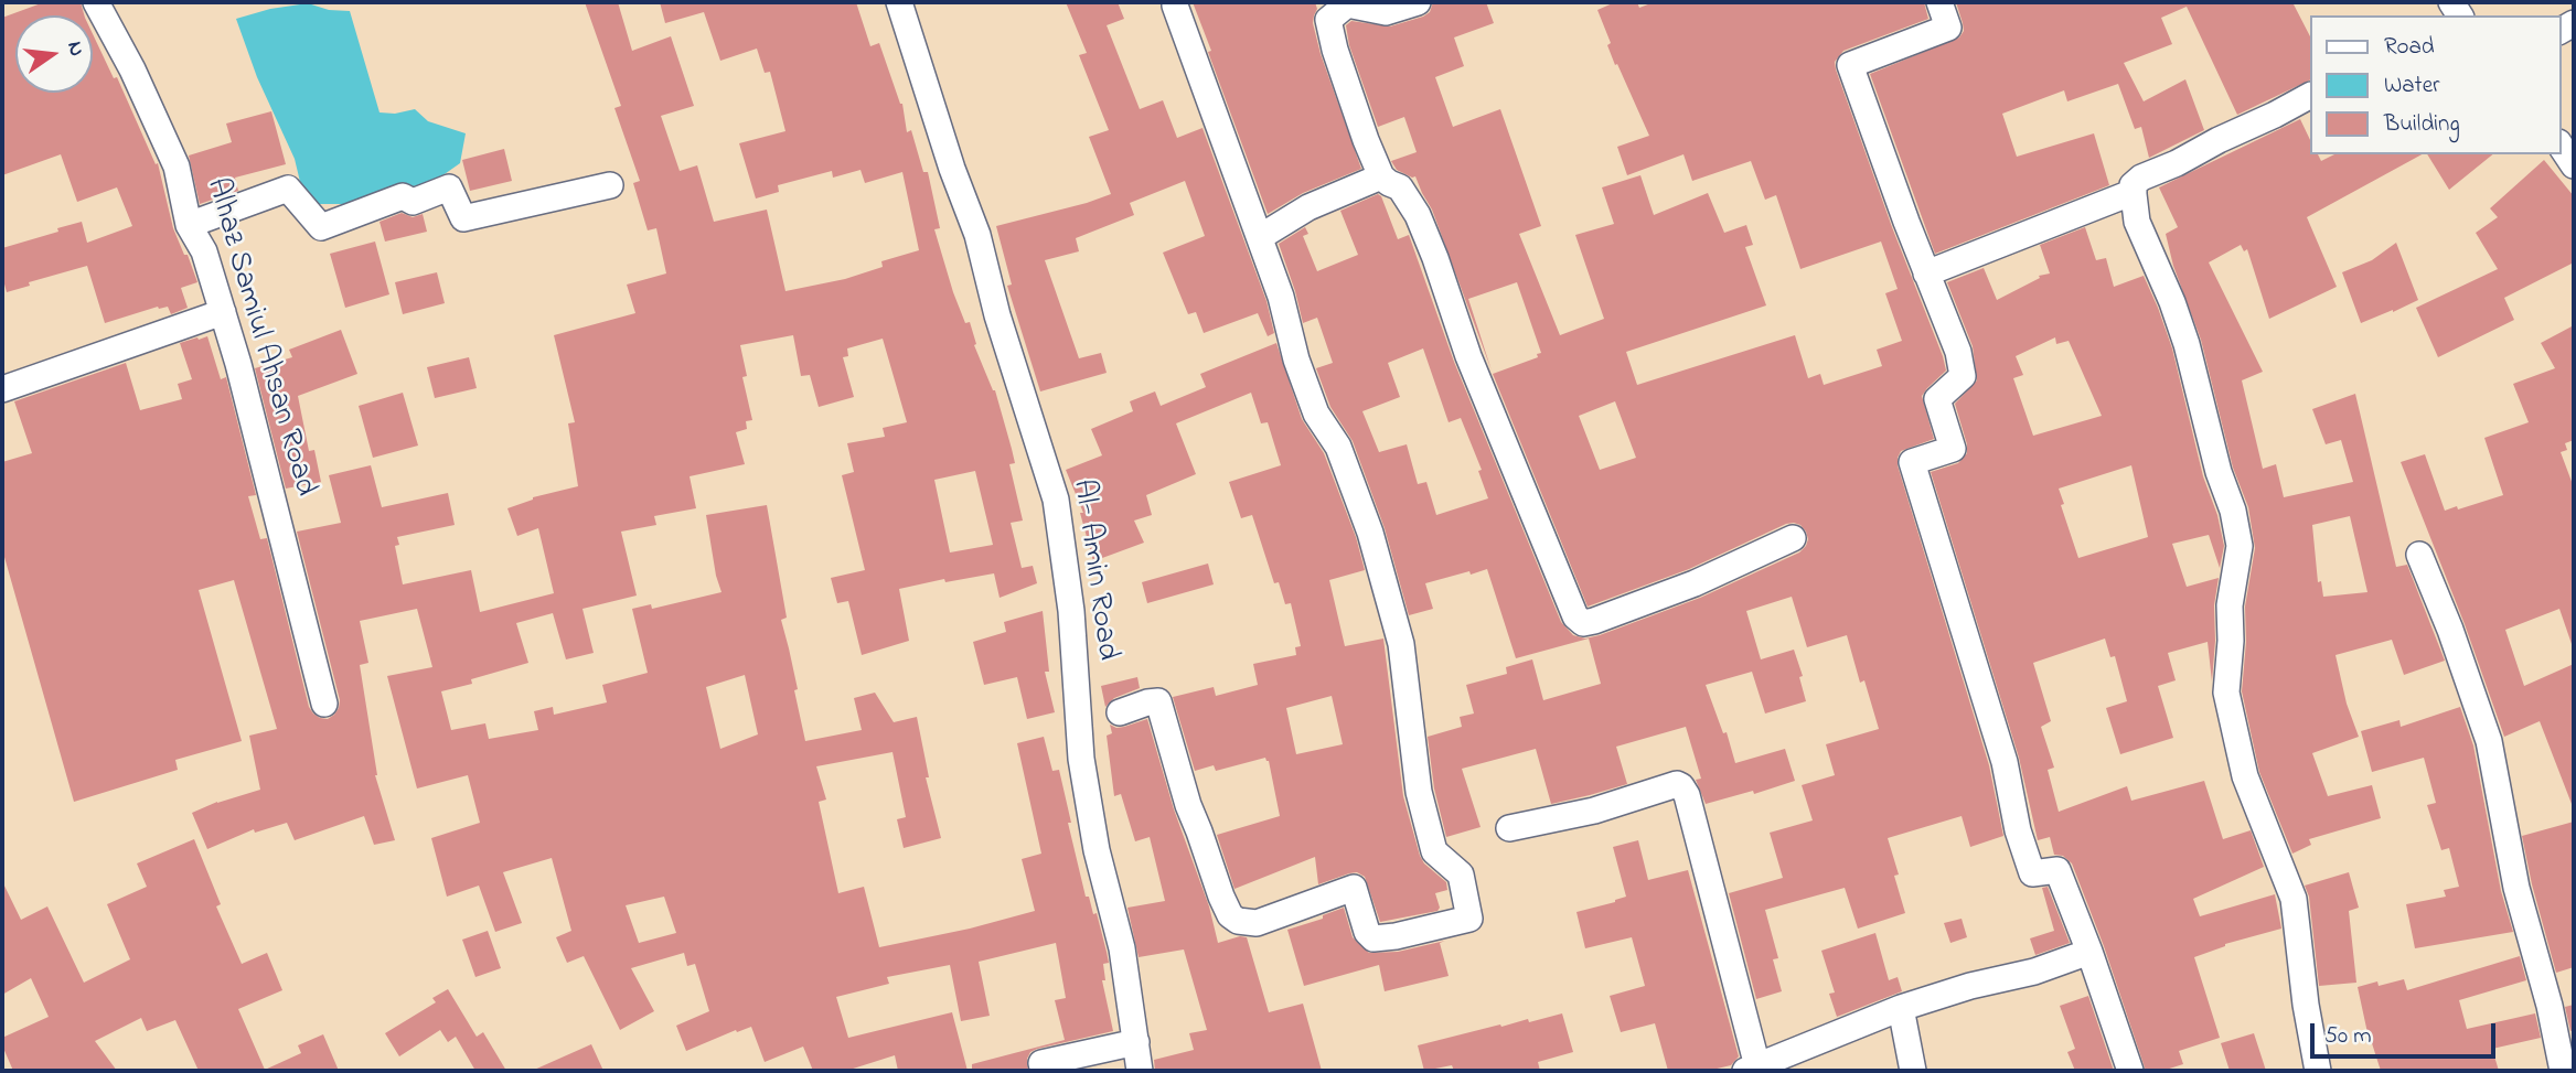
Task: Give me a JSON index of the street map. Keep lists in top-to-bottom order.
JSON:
{
  "streets": {
    "street": ["Alhaz Samiul Ahsan Road", "Al- Amin Road"]
  },
  "legend": ["Road", "Water", "Building"],
  "scale_bar": "50 m",
  "north": "right"
}
